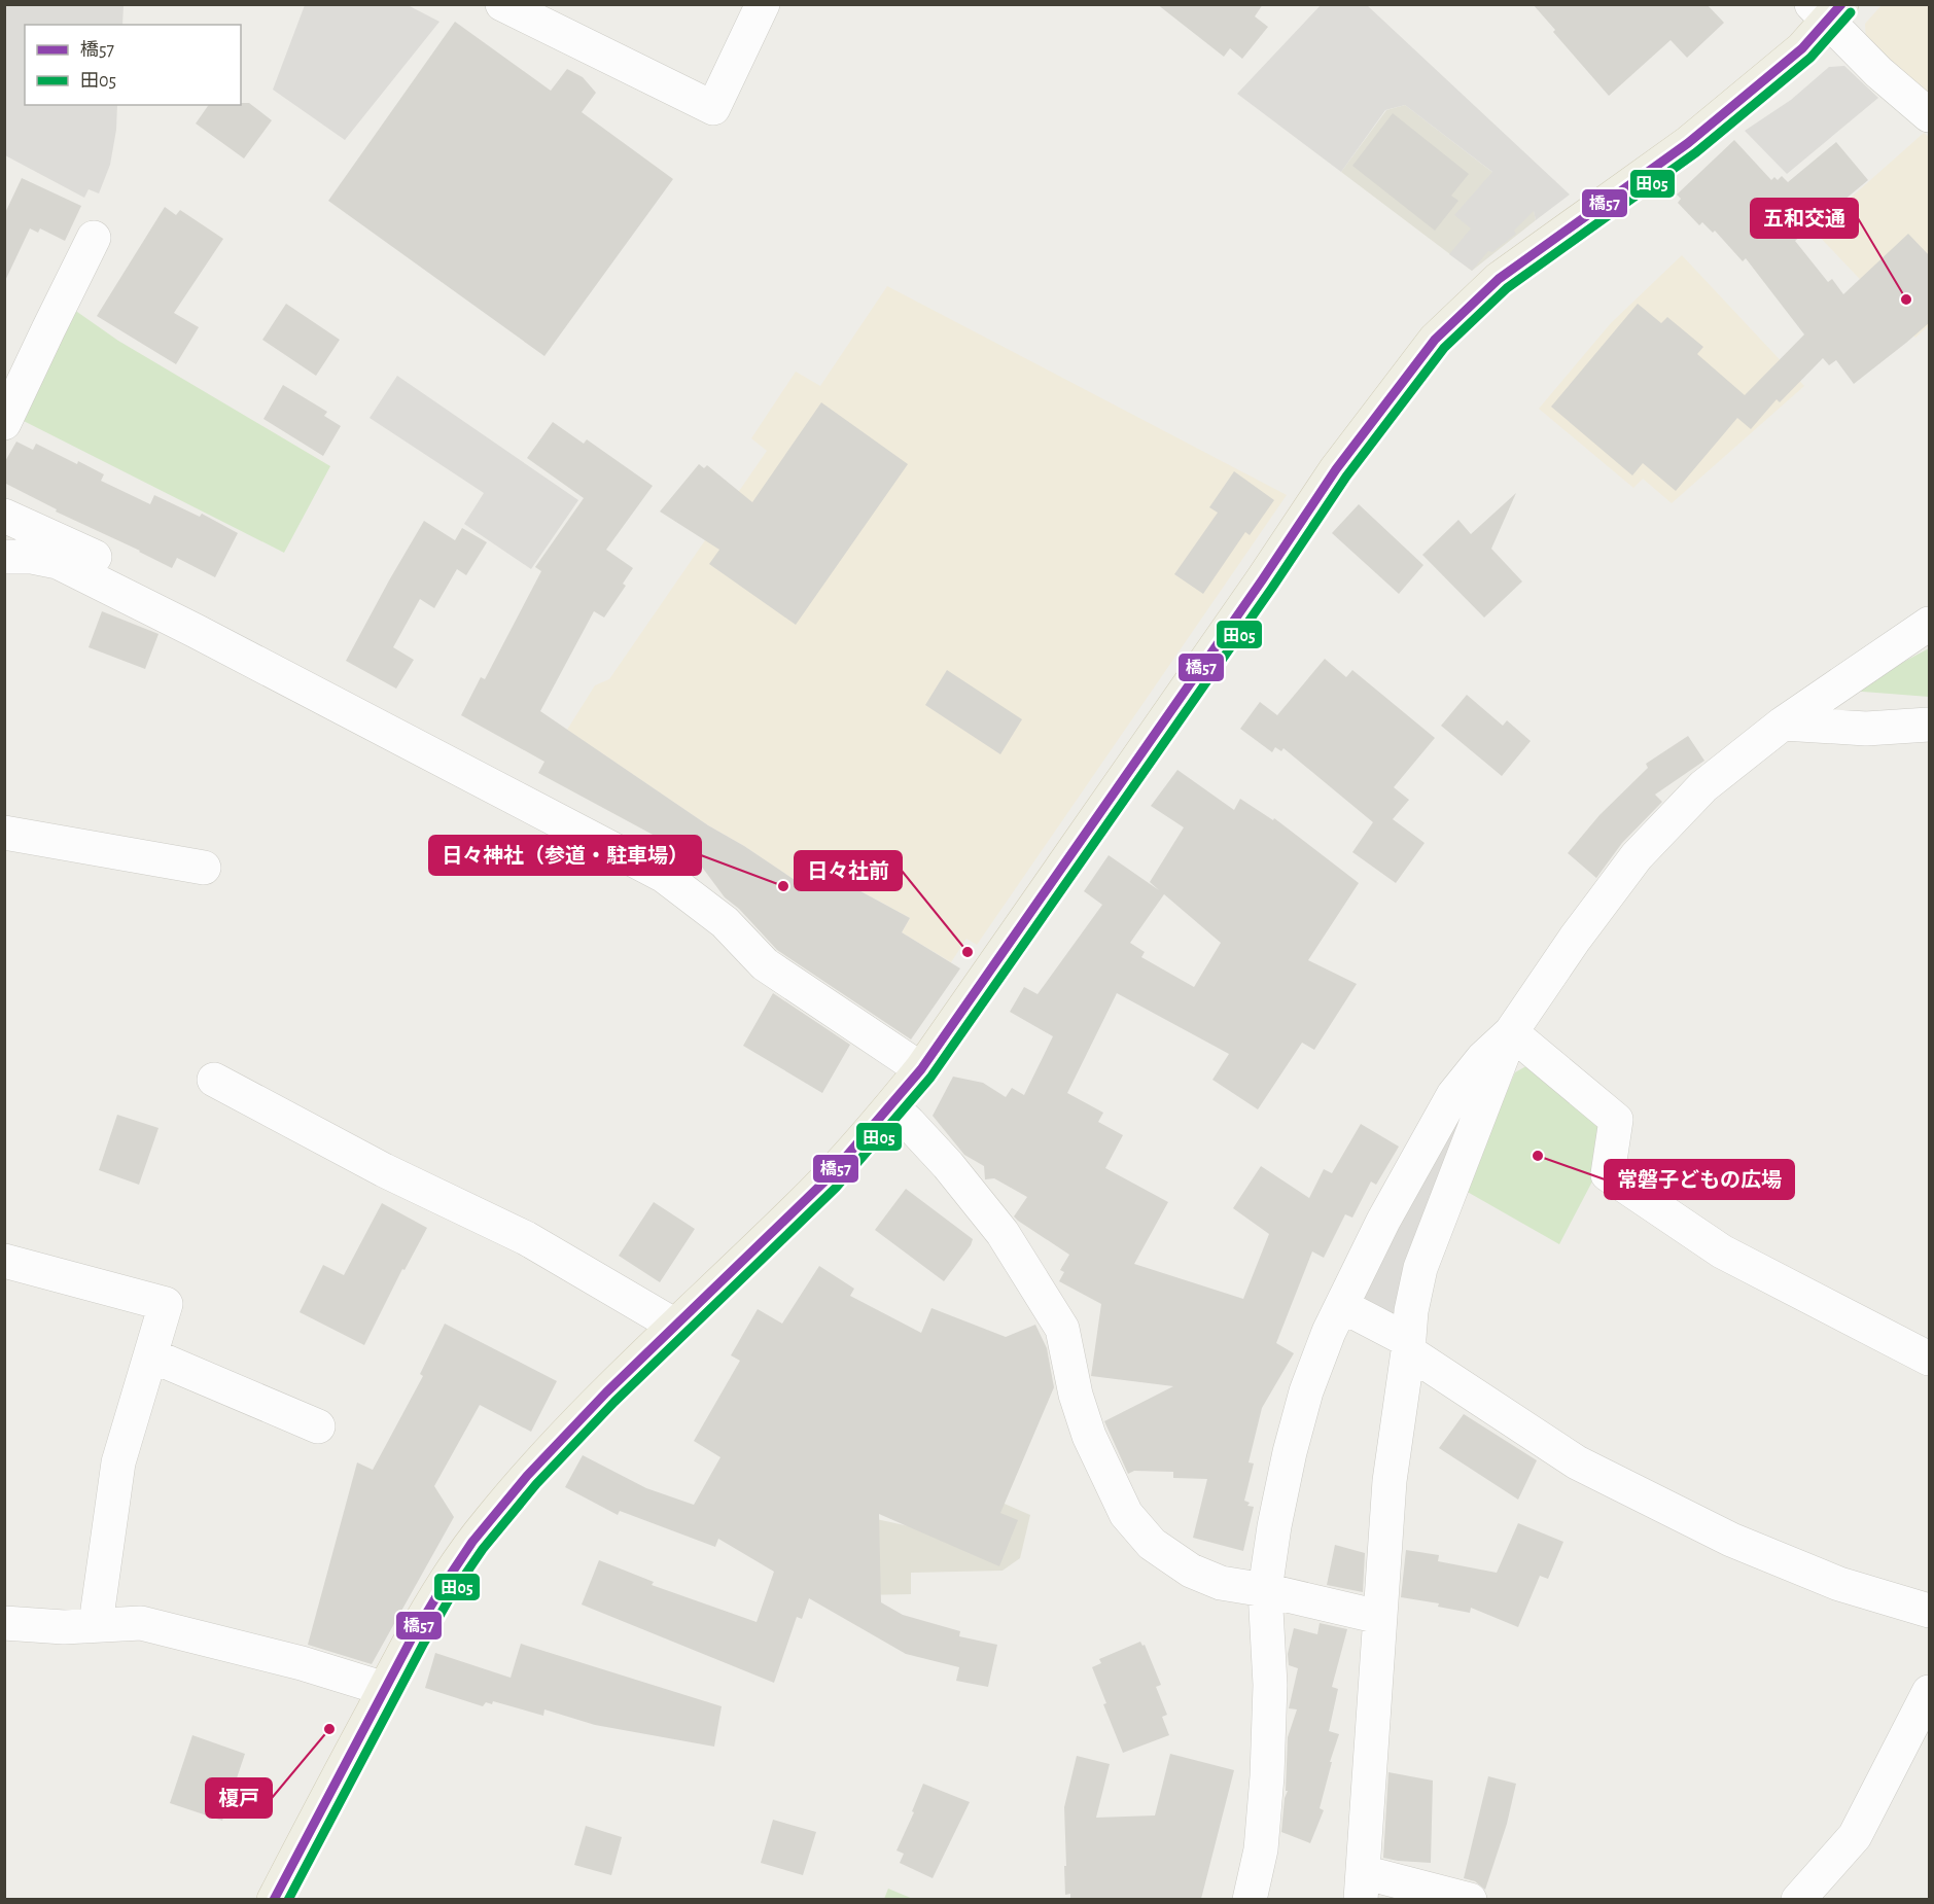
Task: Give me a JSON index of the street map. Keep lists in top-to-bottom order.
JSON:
{
  "places": [
    "五和交通",
    "日々神社（参道・駐車場）",
    "日々社前",
    "常磐子どもの広場",
    "榎戸"
  ],
  "lines": ["transit line 橋57", "transit line 田05"],
  "legend": ["橋57", "田05"]
}
